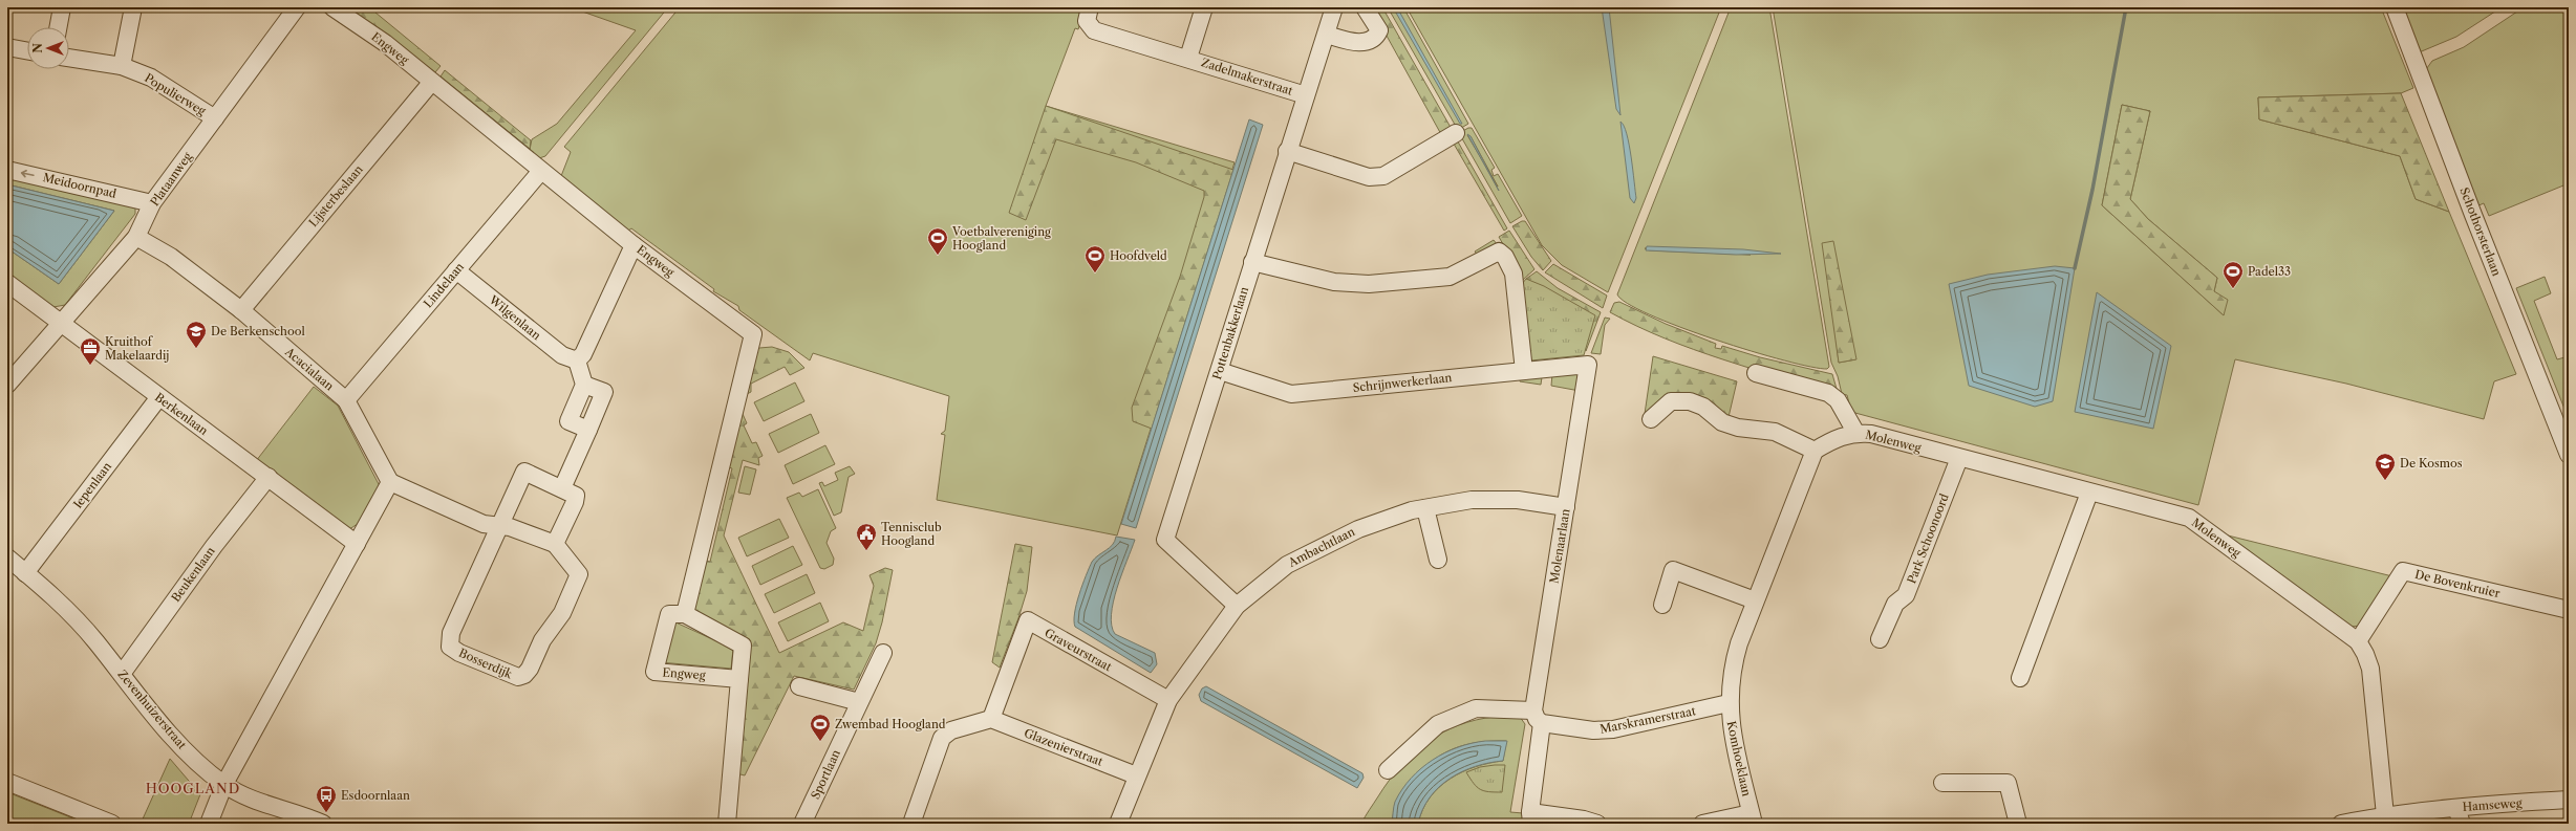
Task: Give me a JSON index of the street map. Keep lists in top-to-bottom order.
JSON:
{
  "streets": {
    "street": [
      "Engweg",
      "Zadelmakerstraat",
      "Populierweg",
      "Plataanweg",
      "Meidoornpad",
      "Lijsterbeslaan",
      "Schothorsterlaan",
      "Lindelaan",
      "Wilgenlaan",
      "Pottenbakkerlaan",
      "Acacialaan",
      "Schrijnwerkerlaan",
      "Berkenlaan",
      "Molenweg",
      "Iepenlaan",
      "Park Schoonoord",
      "Molenaarlaan",
      "Ambachtlaan",
      "Beukenlaan",
      "De Bovenkruier",
      "Graveurstraat",
      "Bosserdijk",
      "Zevenhuizerstraat",
      "Marskramerstraat",
      "Glazenierstraat",
      "Komhoeklaan",
      "Sportlaan",
      "Hamseweg"
    ]
  },
  "crossings": [
    ["Engweg", "Lijsterbeslaan"],
    ["Engweg", "Lindelaan"],
    ["Zadelmakerstraat", "Pottenbakkerlaan"],
    ["Populierweg", "Plataanweg"],
    ["Plataanweg", "Meidoornpad"],
    ["Plataanweg", "Acacialaan"],
    ["Plataanweg", "Berkenlaan"],
    ["Lijsterbeslaan", "Acacialaan"],
    ["Lindelaan", "Wilgenlaan"],
    ["Lindelaan", "Acacialaan"],
    ["Pottenbakkerlaan", "Schrijnwerkerlaan"],
    ["Pottenbakkerlaan", "Ambachtlaan"],
    ["Schrijnwerkerlaan", "Molenaarlaan"],
    ["Berkenlaan", "Iepenlaan"],
    ["Berkenlaan", "Beukenlaan"],
    ["Molenweg", "Park Schoonoord"],
    ["Molenweg", "De Bovenkruier"],
    ["Molenweg", "Hamseweg"],
    ["Iepenlaan", "Zevenhuizerstraat"],
    ["Molenaarlaan", "Ambachtlaan"],
    ["Molenaarlaan", "Marskramerstraat"],
    ["Ambachtlaan", "Graveurstraat"],
    ["Ambachtlaan", "Glazenierstraat"],
    ["Beukenlaan", "Zevenhuizerstraat"],
    ["Graveurstraat", "Glazenierstraat"],
    ["Marskramerstraat", "Komhoeklaan"]
  ],
  "one_way": ["Meidoornpad"],
  "districts": ["HOOGLAND"],
  "places": {
    "sports": [
      "Voetbalvereniging Hoogland",
      "Hoofdveld",
      "Padel33",
      "Zwembad Hoogland"
    ],
    "school or university": ["De Berkenschool", "De Kosmos"],
    "office": ["Kruithof Makelaardij"],
    "public building": ["Tennisclub Hoogland"],
    "bus stop": ["Esdoornlaan"]
  },
  "north": "left"
}
